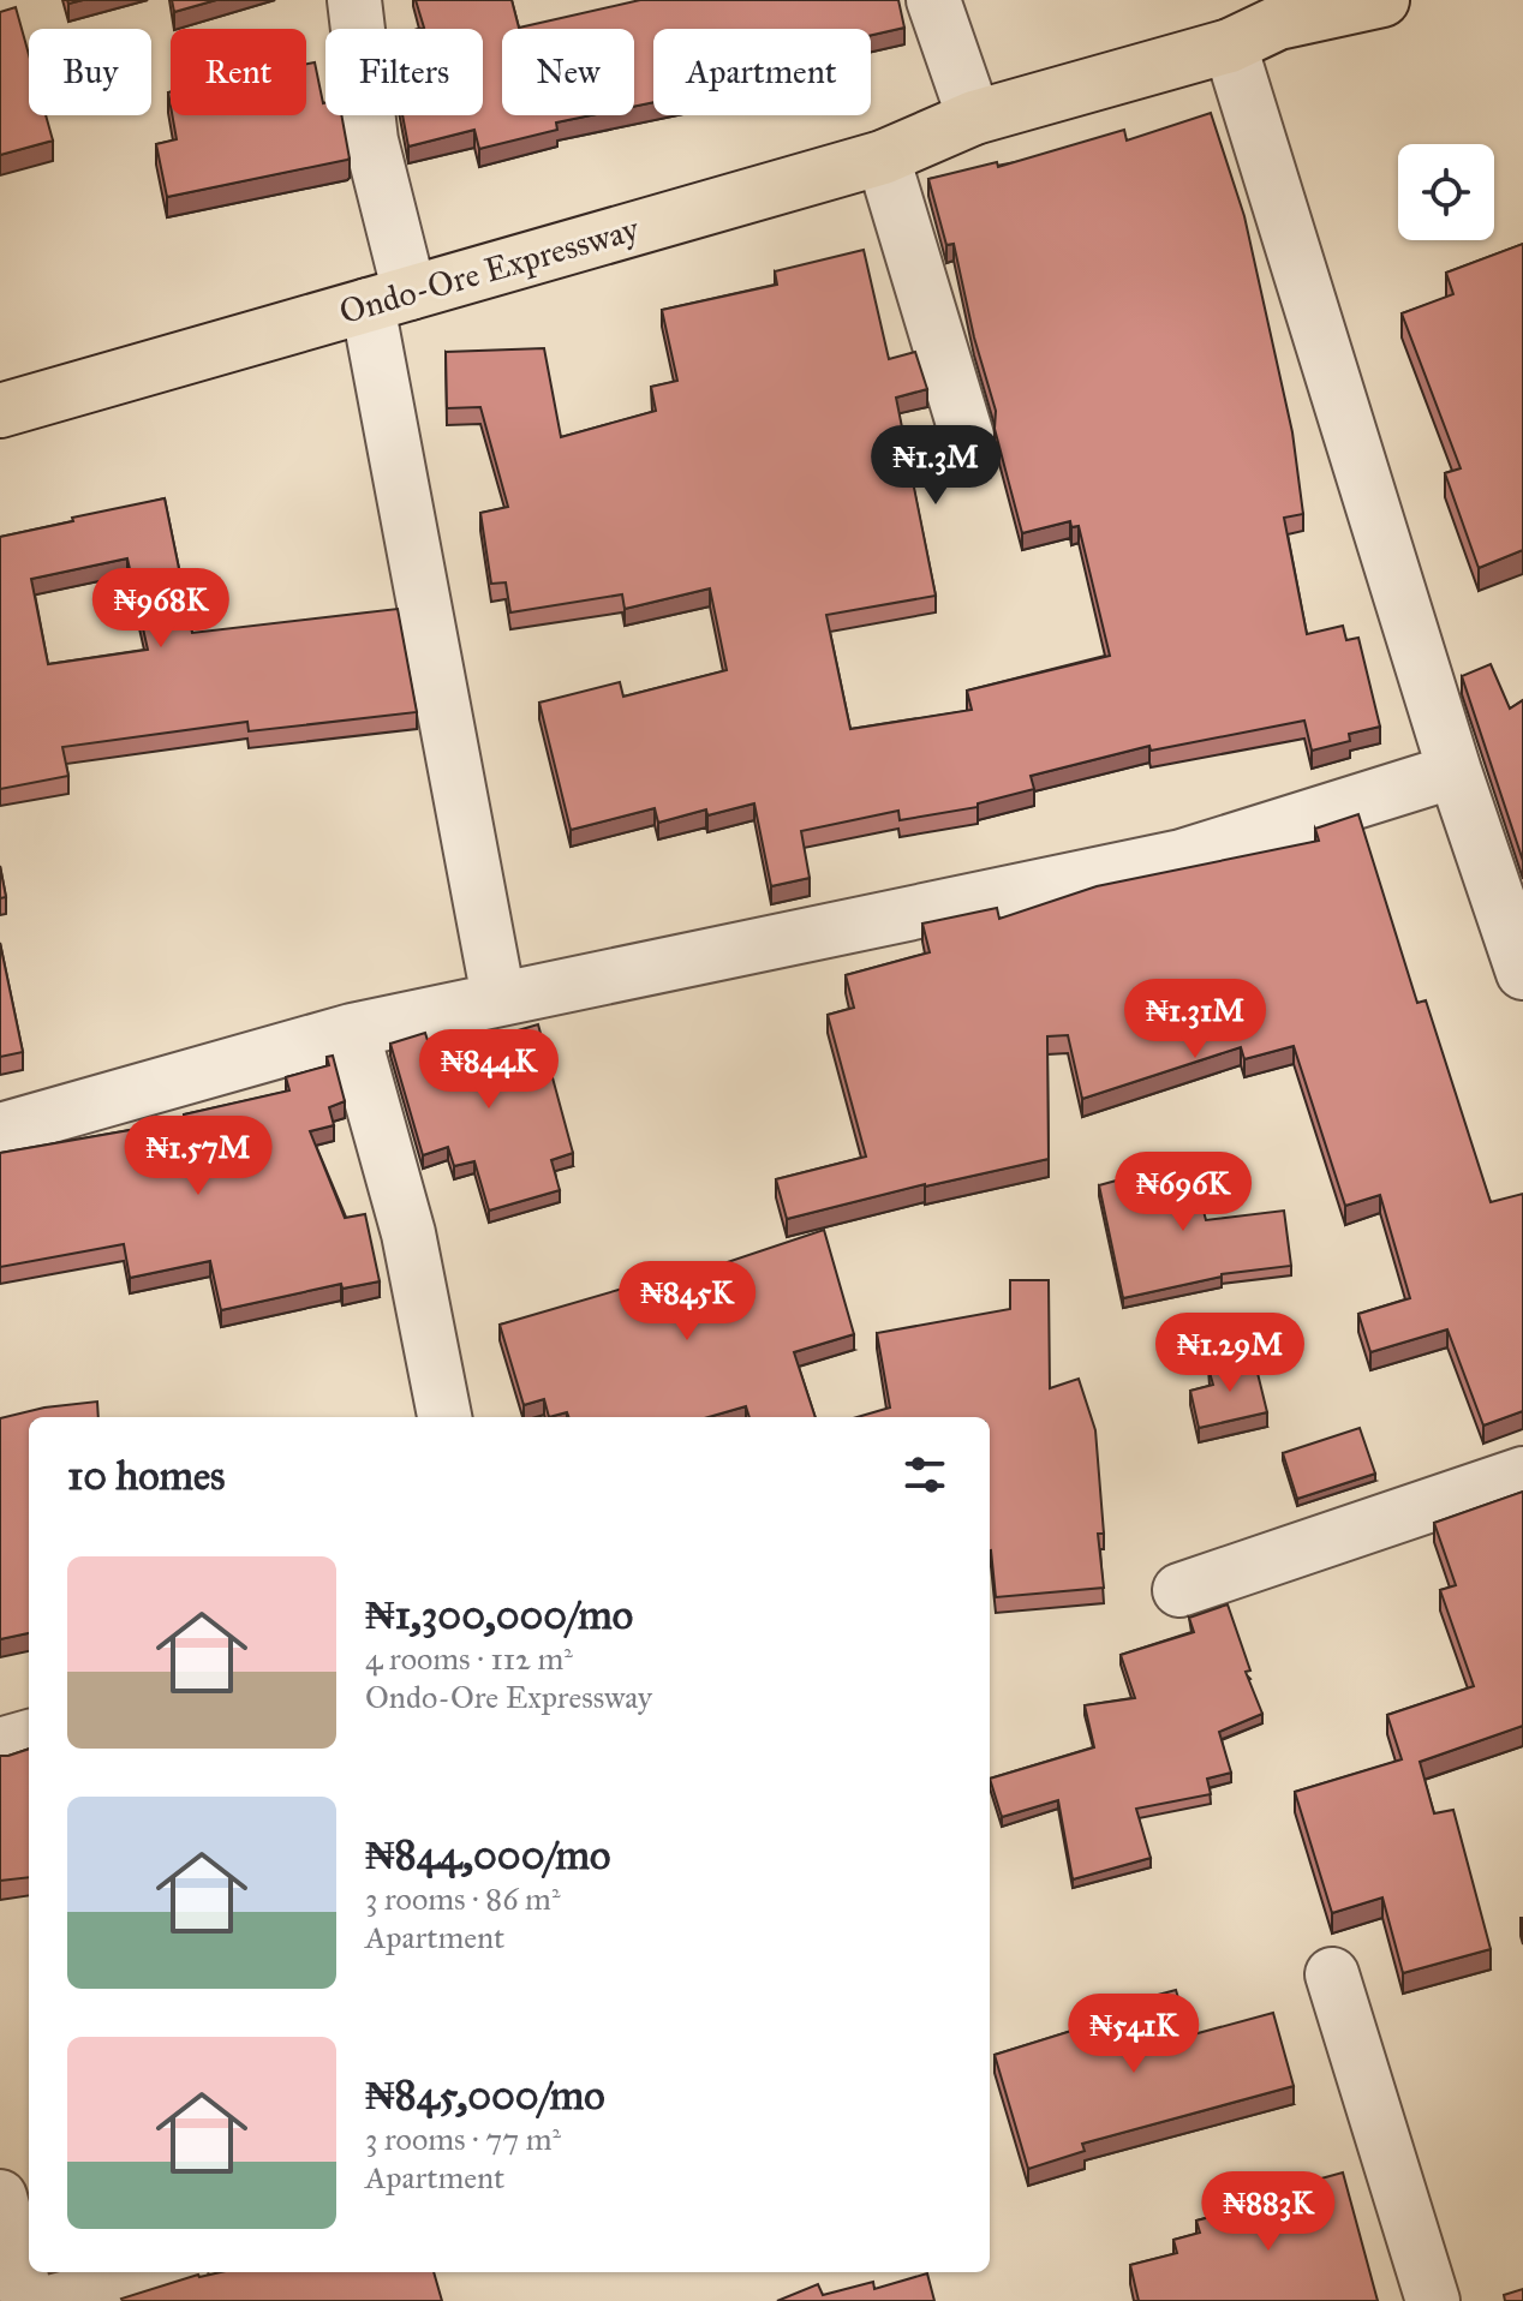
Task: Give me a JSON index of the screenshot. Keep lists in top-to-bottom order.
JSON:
{
  "streets": {
    "main road": ["Ondo-Ore Expressway"]
  },
  "page": {
    "chip": [
      "Buy",
      "Rent",
      "Filters",
      "New",
      "Apartment"
    ],
    "price": [
      "₦1.3M",
      "₦968K",
      "₦1.31M",
      "₦844K",
      "₦1.57M",
      "₦696K",
      "₦845K",
      "₦1.29M",
      "₦541K",
      "₦883K"
    ],
    "heading": "10 homes",
    "list": [
      {
        "name": "₦1,300,000/mo",
        "note": "4 rooms · 112 m² · Ondo-Ore Expressway"
      },
      {
        "name": "₦844,000/mo",
        "note": "3 rooms · 86 m² · Apartment"
      },
      {
        "name": "₦845,000/mo",
        "note": "3 rooms · 77 m² · Apartment"
      }
    ]
  }
}
